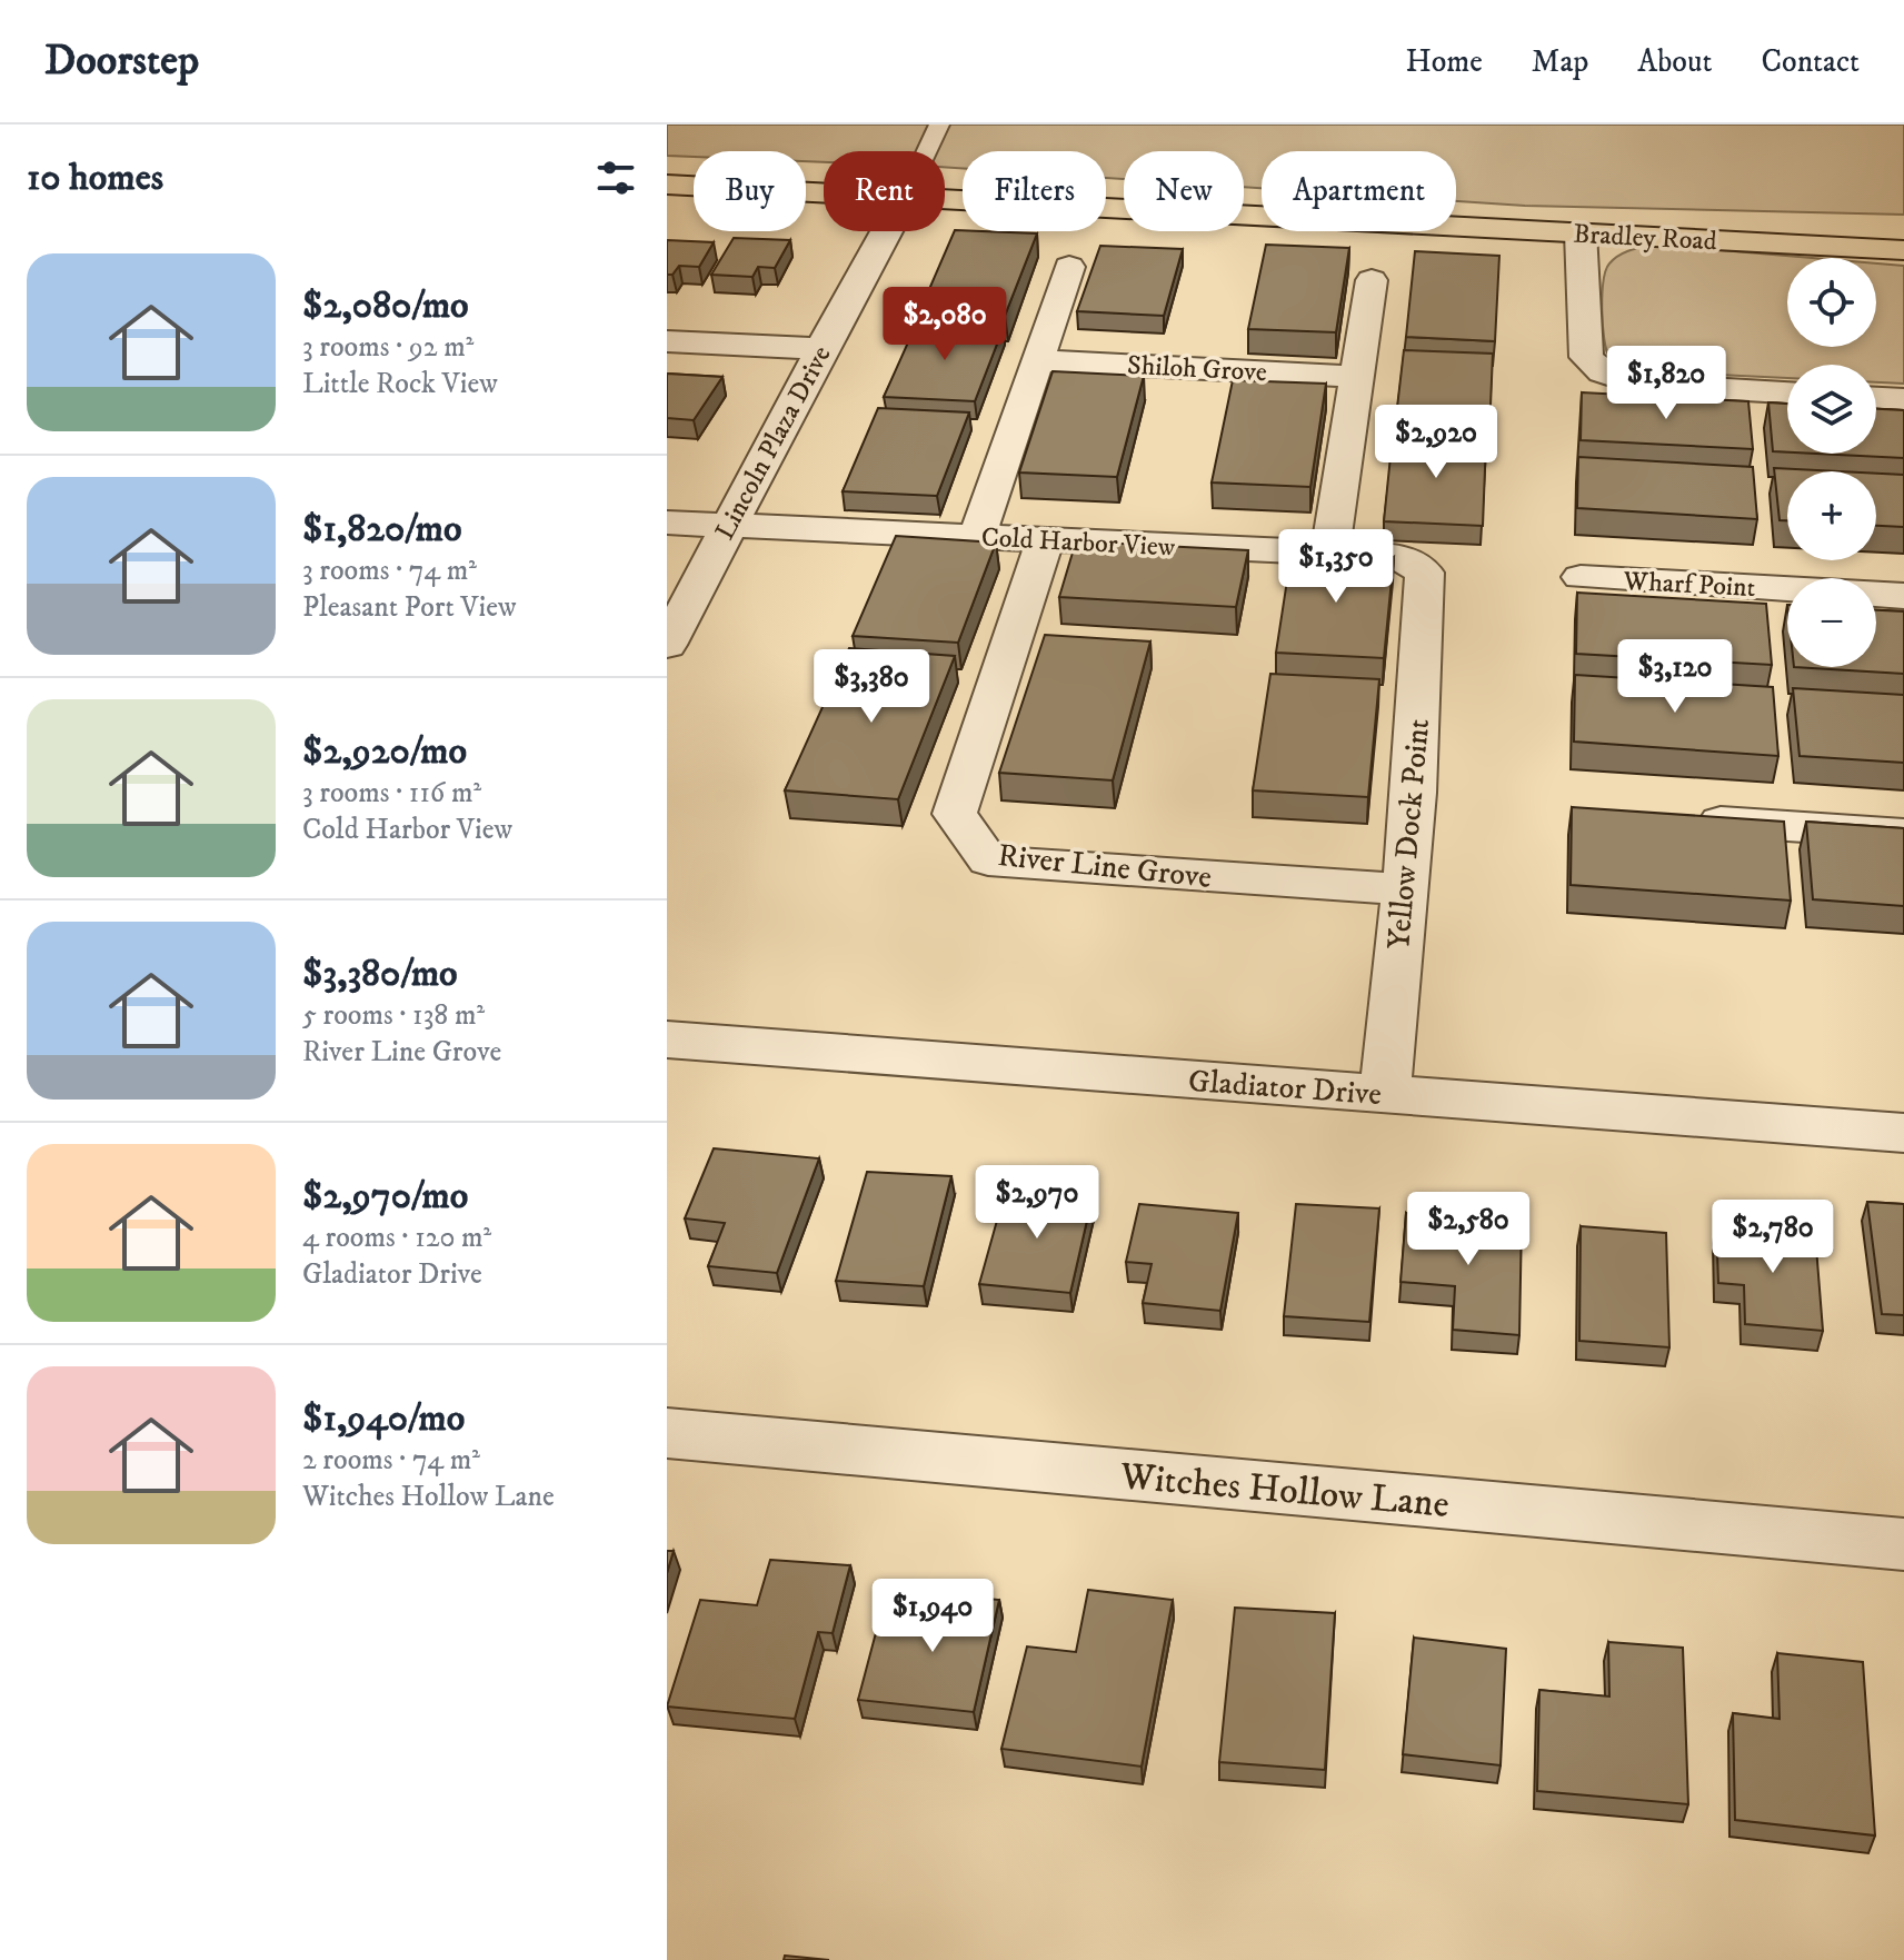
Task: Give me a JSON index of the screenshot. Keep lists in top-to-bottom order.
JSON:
{
  "streets": {
    "main road": ["Bradley Road"],
    "street": [
      "Shiloh Grove",
      "Lincoln Plaza Drive",
      "Cold Harbor View",
      "Wharf Point",
      "Yellow Dock Point",
      "River Line Grove",
      "Gladiator Drive",
      "Witches Hollow Lane"
    ]
  },
  "crossings": [
    ["Lincoln Plaza Drive", "Cold Harbor View"],
    ["Cold Harbor View", "Yellow Dock Point"],
    ["Cold Harbor View", "River Line Grove"],
    ["Yellow Dock Point", "River Line Grove"],
    ["Yellow Dock Point", "Gladiator Drive"]
  ],
  "page": {
    "header": "Doorstep",
    "nav": [
      "Home",
      "Map",
      "About",
      "Contact"
    ],
    "heading": "10 homes",
    "chip": [
      "Buy",
      "Rent",
      "Filters",
      "New",
      "Apartment"
    ],
    "list": [
      {
        "name": "$2,080/mo",
        "note": "3 rooms · 92 m² · Little Rock View"
      },
      {
        "name": "$1,820/mo",
        "note": "3 rooms · 74 m² · Pleasant Port View"
      },
      {
        "name": "$2,920/mo",
        "note": "3 rooms · 116 m² · Cold Harbor View"
      },
      {
        "name": "$3,380/mo",
        "note": "5 rooms · 138 m² · River Line Grove"
      },
      {
        "name": "$2,970/mo",
        "note": "4 rooms · 120 m² · Gladiator Drive"
      },
      {
        "name": "$1,940/mo",
        "note": "2 rooms · 74 m² · Witches Hollow Lane"
      }
    ],
    "map_buttons": ["+", "−"],
    "price": [
      "$2,080",
      "$1,820",
      "$2,920",
      "$1,350",
      "$3,120",
      "$3,380",
      "$2,970",
      "$2,580",
      "$2,780",
      "$1,940"
    ]
  }
}
